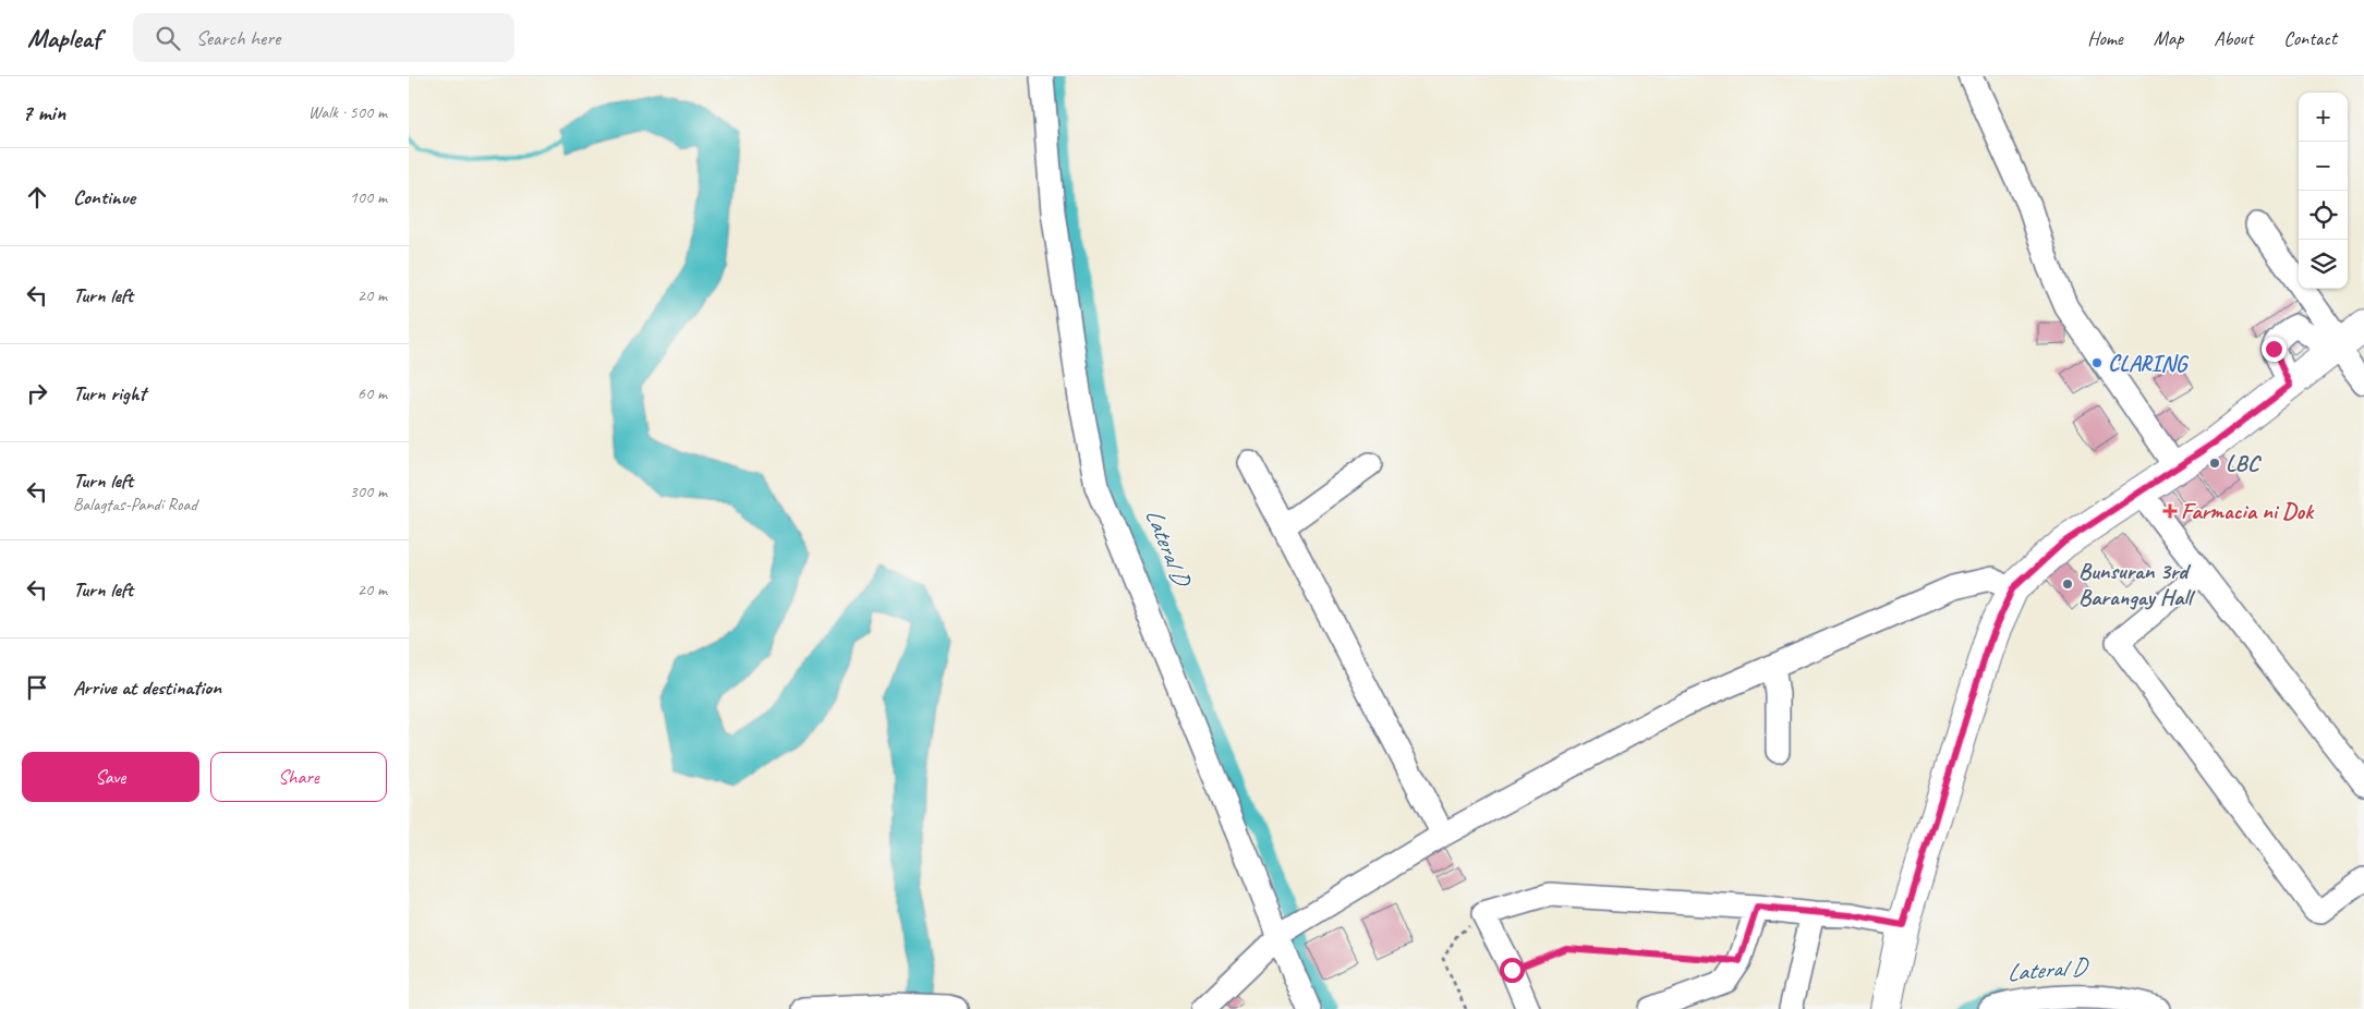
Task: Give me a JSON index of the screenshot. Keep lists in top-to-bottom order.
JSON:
{
  "water": ["Lateral D"],
  "places": {
    "other": ["CLARING", "LBC", "Bunsuran 3rd Barangay Hall"],
    "health": ["Farmacia ni Dok"]
  },
  "page": {
    "header": "Mapleaf",
    "search": "Search here",
    "nav": [
      "Home",
      "Map",
      "About",
      "Contact"
    ],
    "heading": ["7 min", "Walk · 500 m"],
    "map_buttons": ["+", "−"],
    "list": [
      ["Continue", "100 m"],
      ["Turn left", "20 m"],
      ["Turn right", "60 m"],
      ["Turn left", "Balagtas-Pandi Road", "300 m"],
      ["Turn left", "20 m"],
      "Arrive at destination"
    ],
    "buttons": ["Save", "Share"]
  }
}
